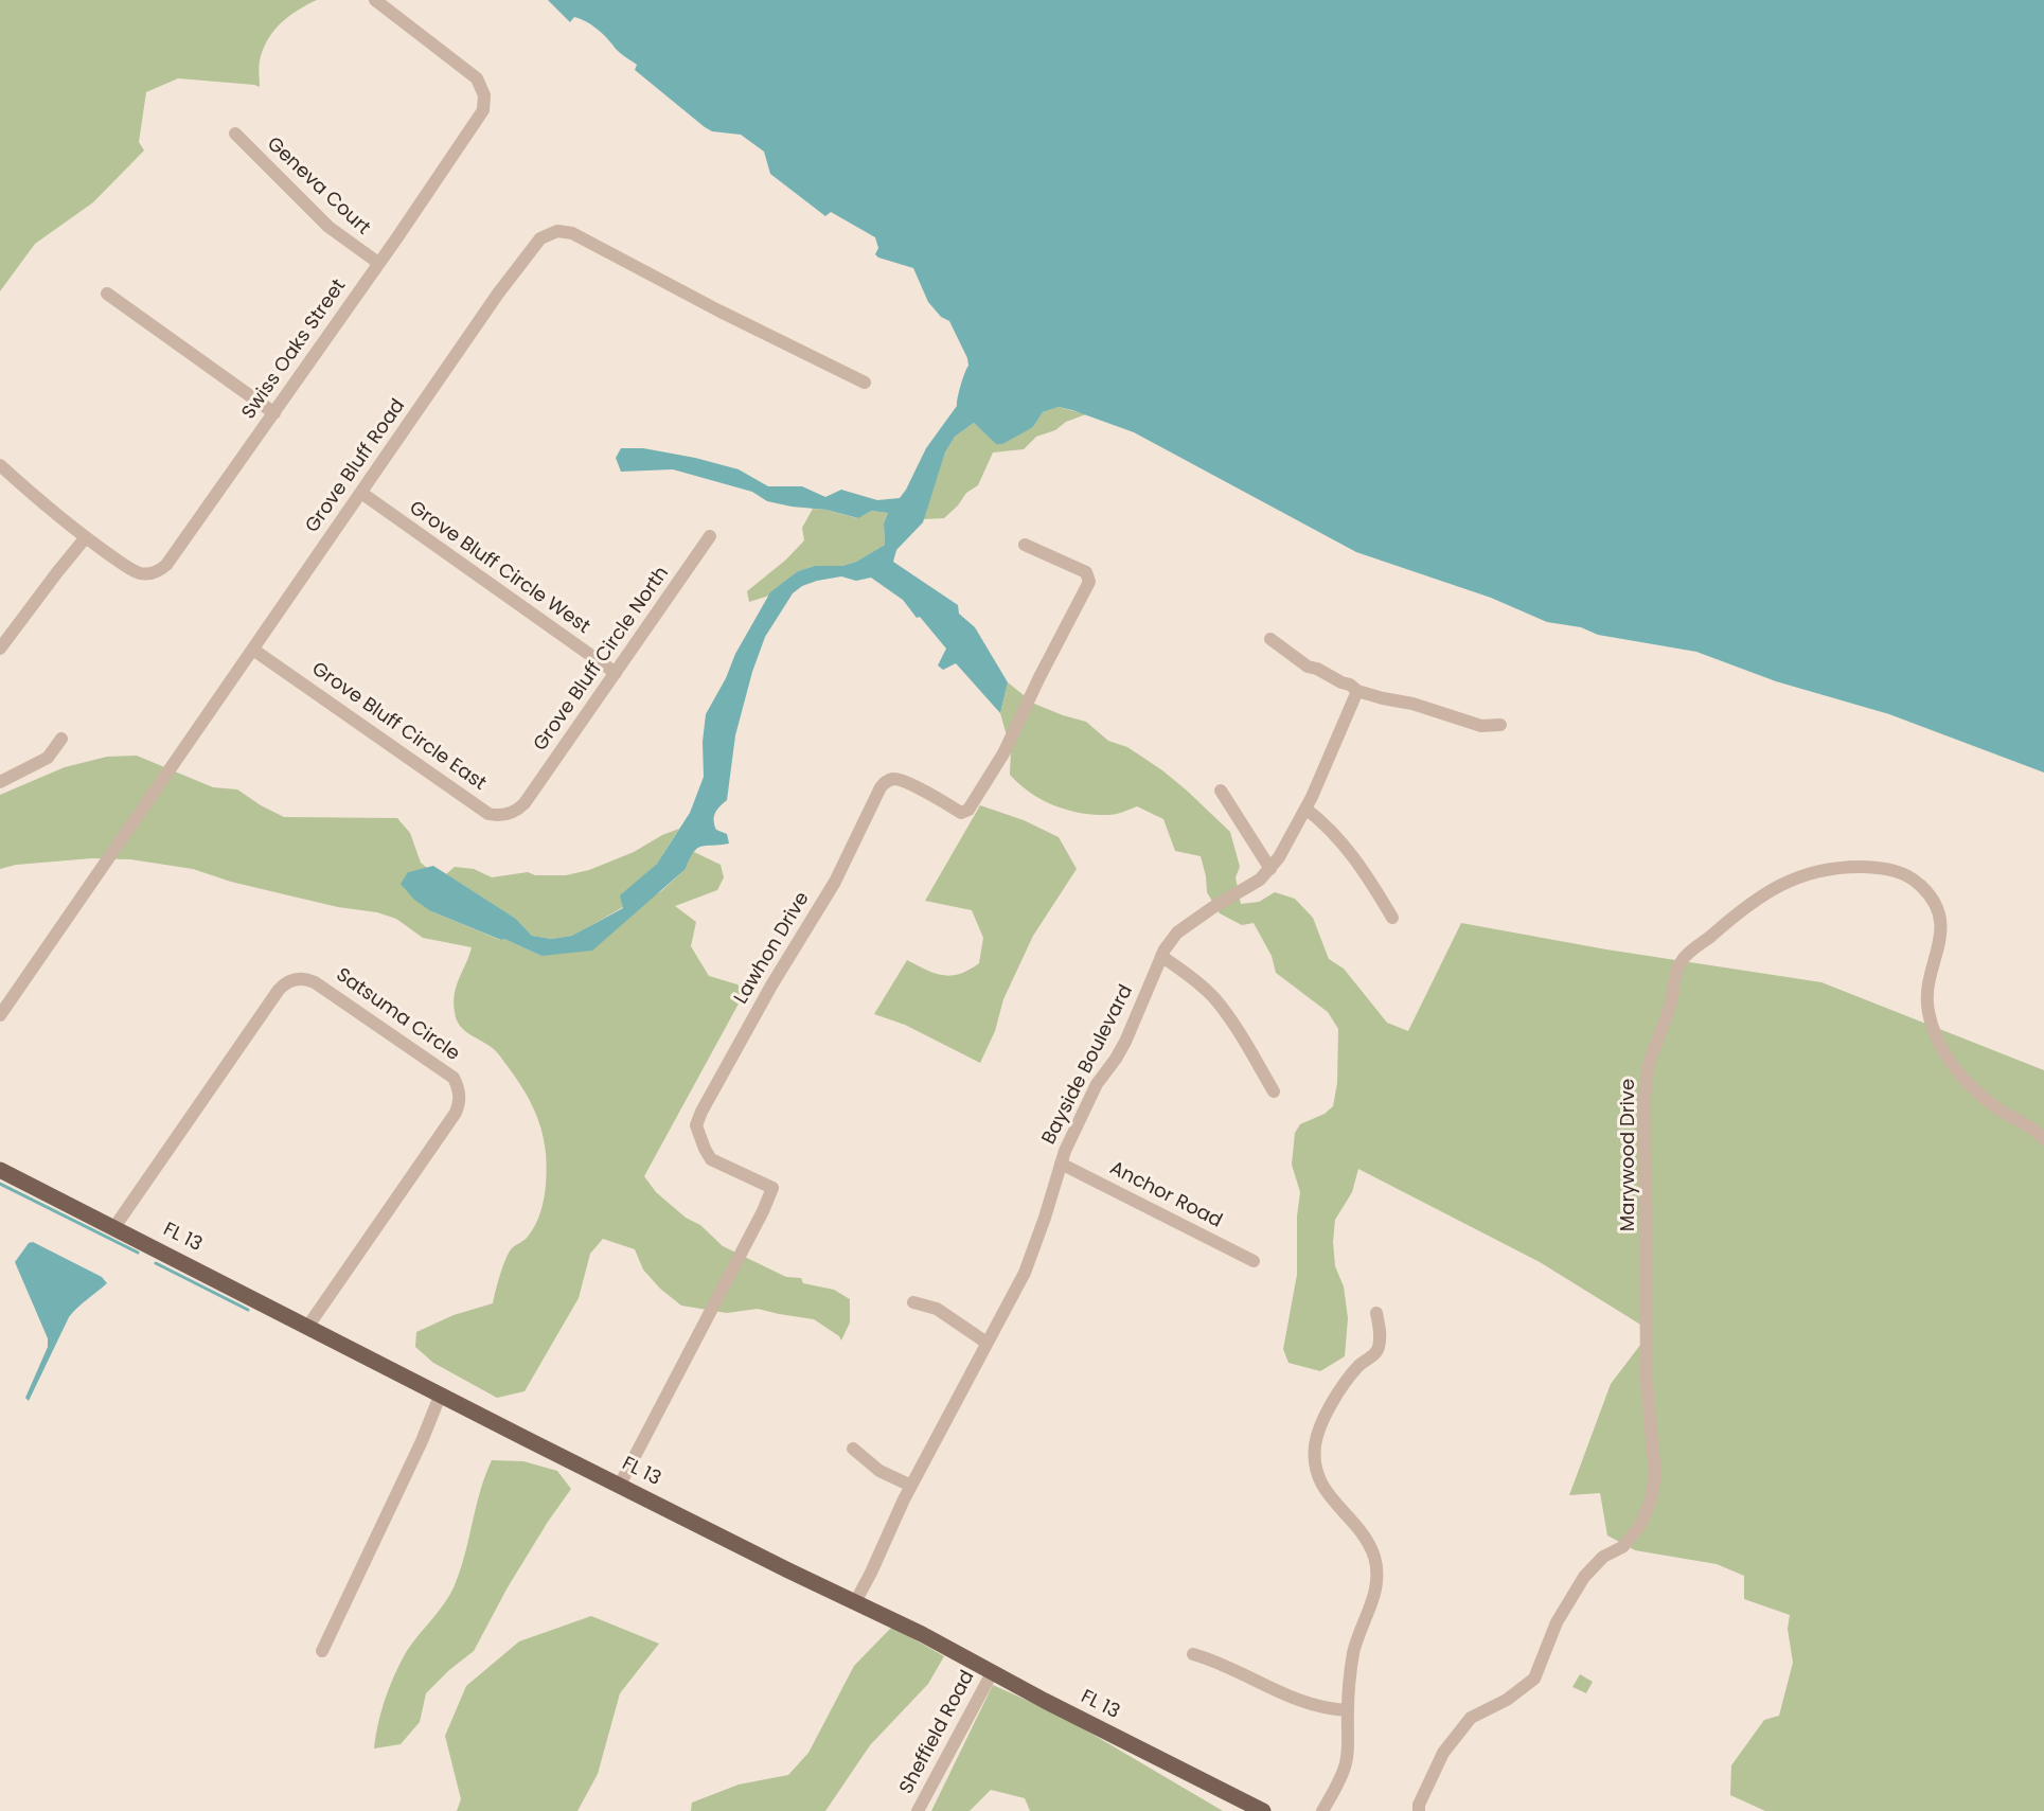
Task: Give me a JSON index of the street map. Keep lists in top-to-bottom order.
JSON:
{
  "streets": {
    "main road": ["FL 13"],
    "street": [
      "Geneva Court",
      "Swiss Oaks Street",
      "Grove Bluff Road",
      "Grove Bluff Circle West",
      "Grove Bluff Circle North",
      "Grove Bluff Circle East",
      "Lawhon Drive",
      "Satsuma Circle",
      "Bayside Boulevard",
      "Marywood Drive",
      "Anchor Road",
      "Sheffield Road"
    ]
  },
  "crossings": [
    ["Geneva Court", "Swiss Oaks Street"],
    ["Grove Bluff Road", "Grove Bluff Circle West"],
    ["Grove Bluff Road", "Grove Bluff Circle East"],
    ["Grove Bluff Circle West", "Grove Bluff Circle North"],
    ["Grove Bluff Circle North", "Grove Bluff Circle East"],
    ["Lawhon Drive", "FL 13"],
    ["Satsuma Circle", "FL 13"],
    ["Bayside Boulevard", "Anchor Road"],
    ["Bayside Boulevard", "FL 13"],
    ["FL 13", "Sheffield Road"]
  ]
}
